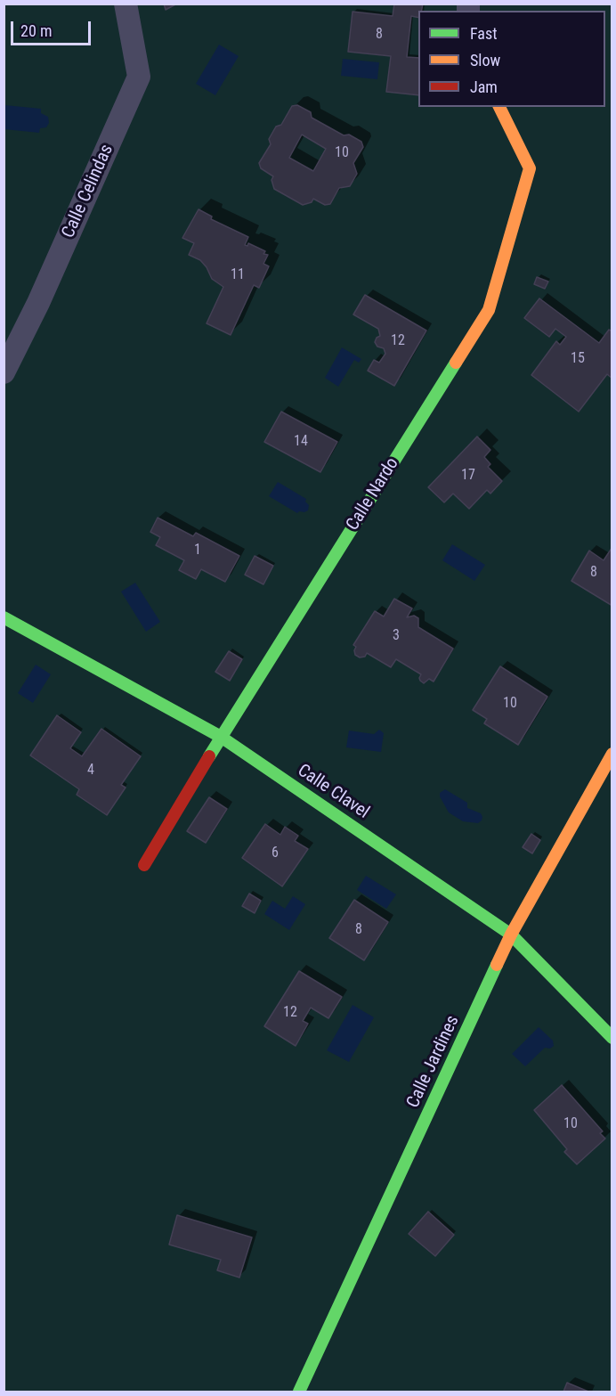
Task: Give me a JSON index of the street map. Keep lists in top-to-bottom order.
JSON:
{
  "streets": {
    "street": [
      "Calle Celindas",
      "Calle Nardo",
      "Calle Clavel",
      "Calle Jardines"
    ]
  },
  "crossings": [
    ["Calle Nardo", "Calle Clavel"],
    ["Calle Clavel", "Calle Jardines"]
  ],
  "house_numbers": [
    "8",
    "10",
    "11",
    "12",
    "15",
    "14",
    "17",
    "1",
    "8",
    "3",
    "10",
    "4",
    "6",
    "8",
    "12",
    "10"
  ],
  "legend": ["Fast", "Slow", "Jam"],
  "scale_bar": "20 m"
}
